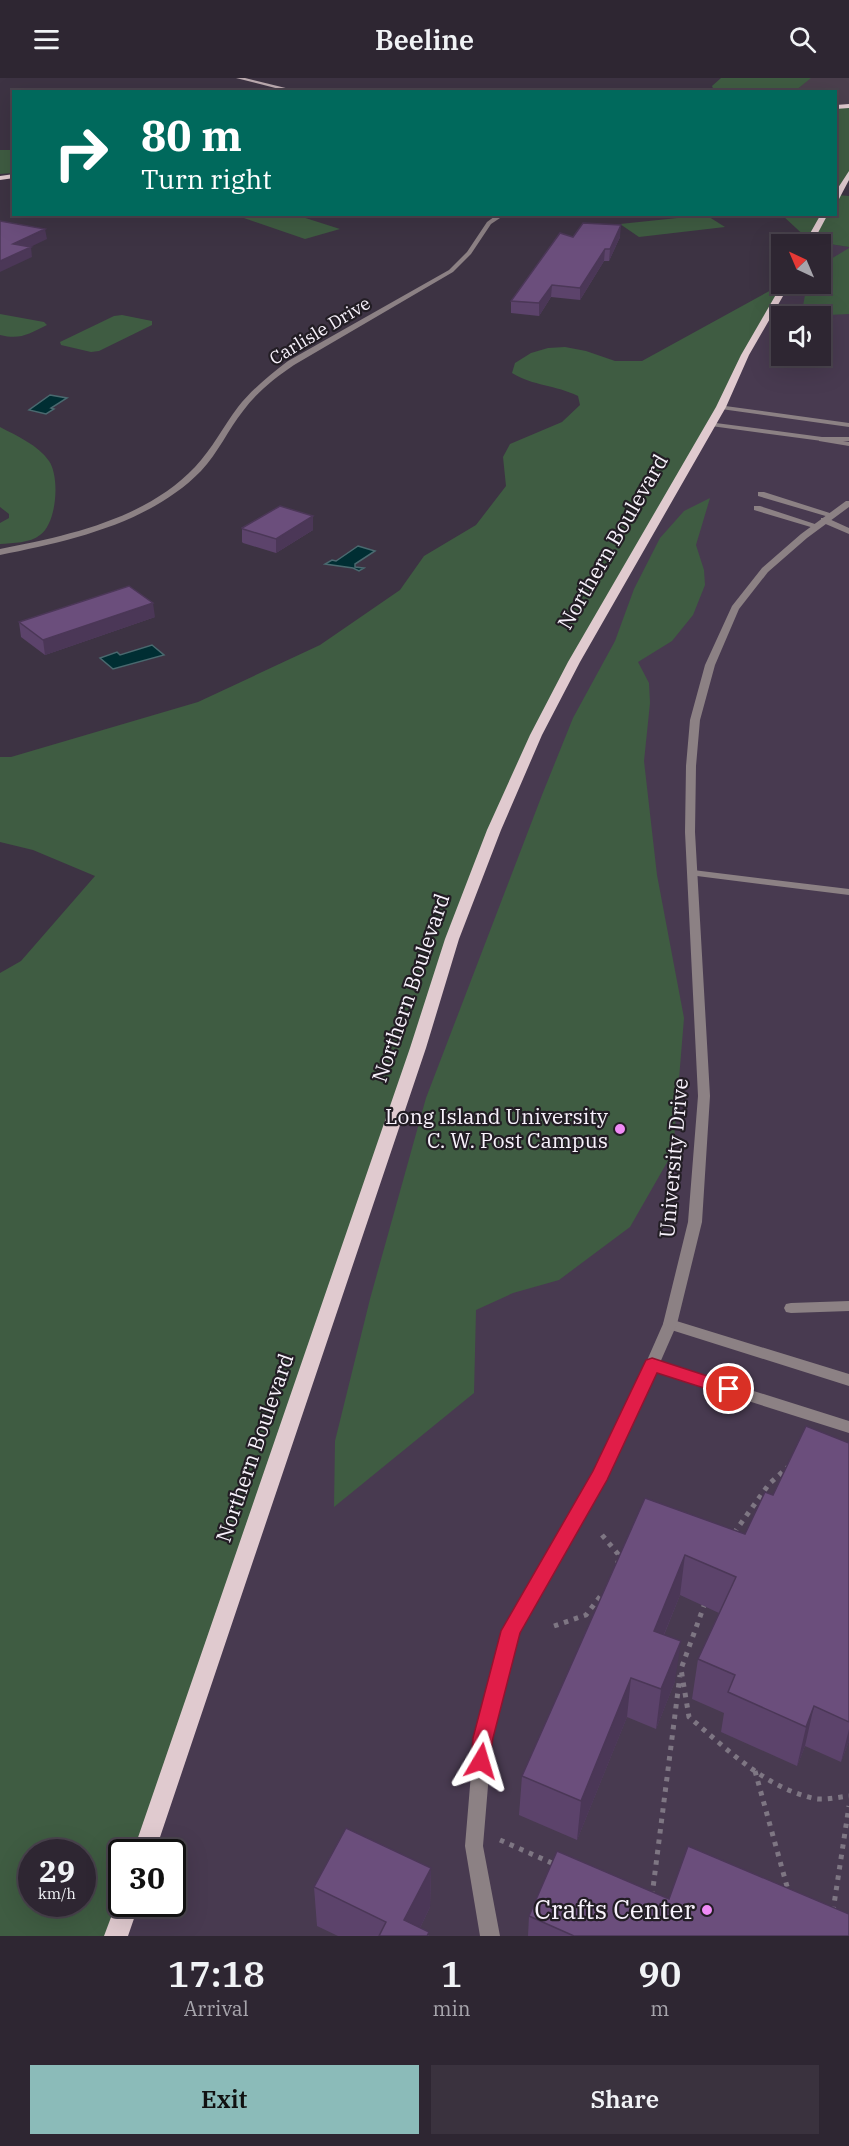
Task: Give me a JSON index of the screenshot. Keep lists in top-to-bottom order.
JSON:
{
  "streets": {
    "main road": ["Northern Boulevard"],
    "street": ["Carlisle Drive", "University Drive"]
  },
  "places": ["Long Island University C. W. Post Campus", "Crafts Center"],
  "north": "top left",
  "page": {
    "header": "Beeline",
    "turn": ["80 m", "Turn right"],
    "speed": "29 km/h",
    "limit": "30",
    "eta": [
      "17:18",
      "Arrival",
      "1",
      "min",
      "90",
      "m"
    ],
    "buttons": ["Exit", "Share"]
  }
}
